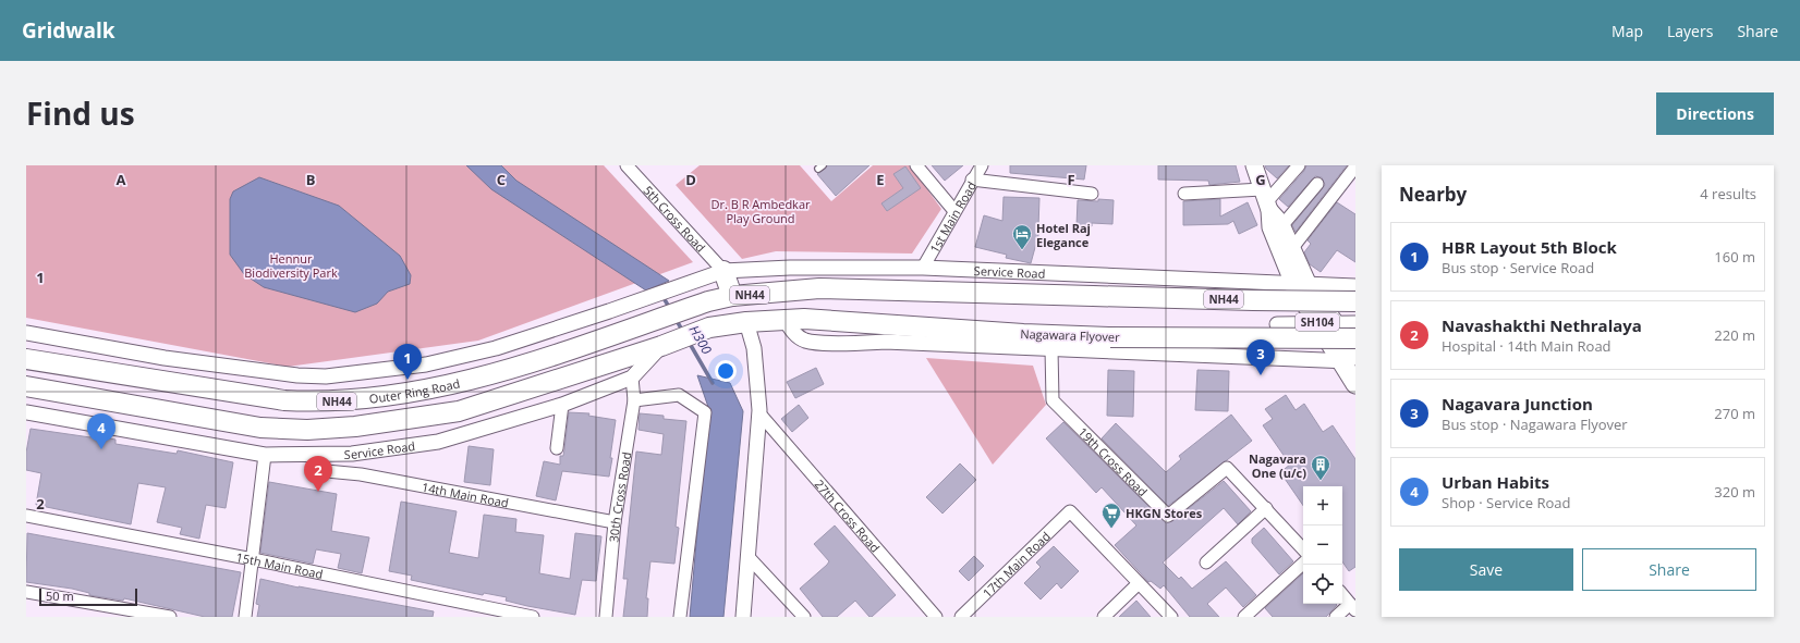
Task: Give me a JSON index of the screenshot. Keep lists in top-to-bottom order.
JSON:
{
  "streets": {
    "highway": ["NH44", "Nagawara Flyover", "Outer Ring Road"],
    "main road": ["SH104"],
    "street": [
      "1st Main Road",
      "5th Cross Road",
      "Service Road",
      "19th Cross Road",
      "14th Main Road",
      "30th Cross Road",
      "27th Cross Road",
      "15th Main Road",
      "17th Main Road"
    ]
  },
  "crossings": [
    ["1st Main Road", "Service Road"],
    ["5th Cross Road", "Service Road"],
    ["Service Road", "NH44"],
    ["Service Road", "SH104"],
    ["Service Road", "Outer Ring Road"],
    ["Service Road", "30th Cross Road"],
    ["NH44", "Nagawara Flyover"],
    ["14th Main Road", "30th Cross Road"]
  ],
  "water": ["H300"],
  "parks": ["Dr. B R Ambedkar Play Ground", "Hennur Biodiversity Park"],
  "places": {
    "hotel": ["Hotel Raj Elegance"],
    "building": ["Nagavara One (u/c)"],
    "supermarket": ["HKGN Stores"]
  },
  "scale_bar": "50 m",
  "page": {
    "header": "Gridwalk",
    "nav": ["Map", "Layers", "Share"],
    "title": "Find us",
    "buttons": [
      "Directions",
      ["Save", "Share"]
    ],
    "heading": ["Nearby", "4 results"],
    "list": [
      {
        "mark": "1",
        "name": "HBR Layout 5th Block",
        "note": "Bus stop · Service Road",
        "value": "160 m"
      },
      {
        "mark": "2",
        "name": "Navashakthi Nethralaya",
        "note": "Hospital · 14th Main Road",
        "value": "220 m"
      },
      {
        "mark": "3",
        "name": "Nagavara Junction",
        "note": "Bus stop · Nagawara Flyover",
        "value": "270 m"
      },
      {
        "mark": "4",
        "name": "Urban Habits",
        "note": "Shop · Service Road",
        "value": "320 m"
      }
    ],
    "pins": [
      "3",
      "1",
      "4",
      "2"
    ],
    "map_buttons": ["+", "−"],
    "scale": "50 m"
  },
  "grid": {
    "columns": [
      "A",
      "B",
      "C",
      "D",
      "E",
      "F",
      "G"
    ],
    "rows": ["1", "2"]
  }
}
